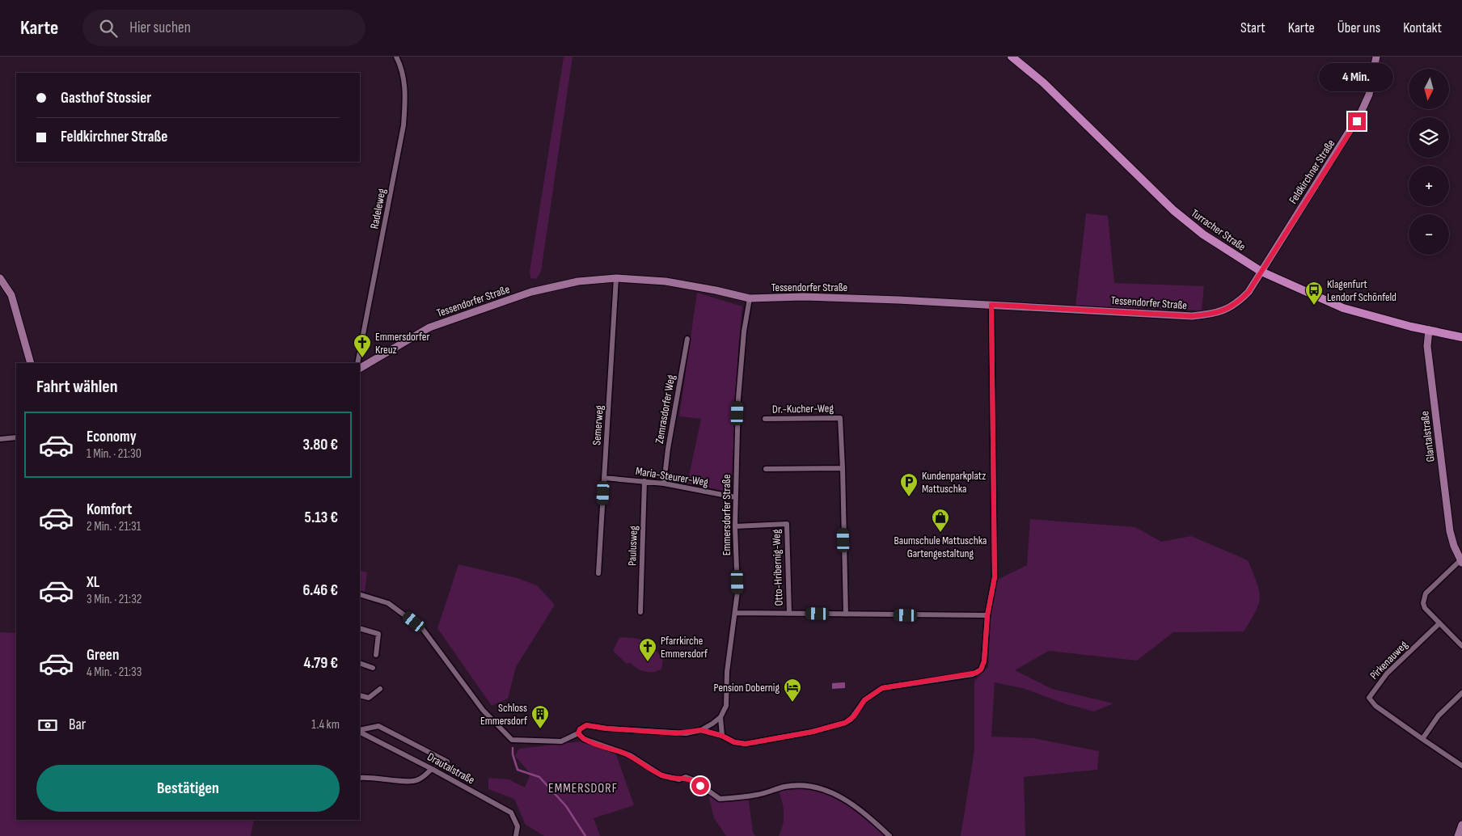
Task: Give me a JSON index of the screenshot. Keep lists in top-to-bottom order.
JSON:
{
  "streets": {
    "main road": ["Turracher Straße"],
    "street": [
      "Feldkirchner Straße",
      "Radeleweg",
      "Tessendorfer Straße",
      "Dr.-Kucher-Weg",
      "Zemrasdorfer Weg",
      "Semerweg",
      "Glantalstraße",
      "Maria-Steurer-Weg",
      "Emmersdorfer Straße",
      "Paulusweg",
      "Otto-Hribernig-Weg",
      "Pirkenauweg",
      "Drautalstraße"
    ]
  },
  "crossings": [
    ["Feldkirchner Straße", "Turracher Straße"],
    ["Feldkirchner Straße", "Tessendorfer Straße"],
    ["Turracher Straße", "Tessendorfer Straße"],
    ["Turracher Straße", "Glantalstraße"],
    ["Tessendorfer Straße", "Semerweg"],
    ["Tessendorfer Straße", "Emmersdorfer Straße"],
    ["Zemrasdorfer Weg", "Maria-Steurer-Weg"],
    ["Semerweg", "Maria-Steurer-Weg"],
    ["Maria-Steurer-Weg", "Emmersdorfer Straße"],
    ["Maria-Steurer-Weg", "Paulusweg"],
    ["Emmersdorfer Straße", "Otto-Hribernig-Weg"]
  ],
  "districts": ["EMMERSDORF"],
  "places": {
    "bus stop": ["Klagenfurt Lendorf Schönfeld"],
    "church": ["Emmersdorfer Kreuz", "Pfarrkirche Emmersdorf"],
    "parking": ["Kundenparkplatz Mattuschka"],
    "shop": ["Baumschule Mattuschka Gartengestaltung"],
    "hotel": ["Pension Dobernig"],
    "building": ["Schloss Emmersdorf"]
  },
  "north": "bottom",
  "page": {
    "header": "Karte",
    "search": "Hier suchen",
    "nav": [
      "Start",
      "Karte",
      "Über uns",
      "Kontakt"
    ],
    "bubble": "4 Min.",
    "map_buttons": ["+", "−"],
    "banner": ["Gasthof Stossier", "Feldkirchner Straße"],
    "heading": "Fahrt wählen",
    "list": [
      {
        "name": "Economy",
        "note": "1 Min. · 21:30",
        "value": "3.80 €"
      },
      {
        "name": "Komfort",
        "note": "2 Min. · 21:31",
        "value": "5.13 €"
      },
      {
        "name": "XL",
        "note": "3 Min. · 21:32",
        "value": "6.46 €"
      },
      {
        "name": "Green",
        "note": "4 Min. · 21:33",
        "value": "4.79 €"
      }
    ],
    "pay": ["Bar", "1.4 km"],
    "buttons": "Bestätigen"
  }
}
